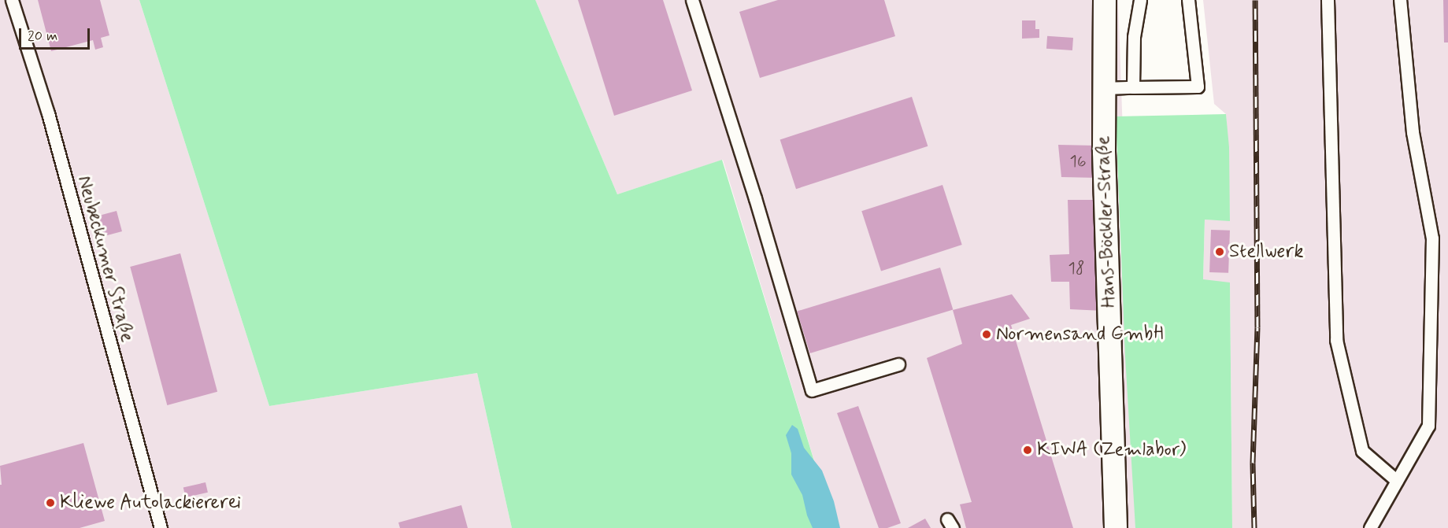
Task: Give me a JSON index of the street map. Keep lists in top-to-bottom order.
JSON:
{
  "streets": {
    "street": ["Hans-Böckler-Straße"],
    "lane": ["Neubeckumer Straße"]
  },
  "places": [
    "Stellwerk",
    "Normensand GmbH",
    "KIWA (Zemlabor)",
    "Kliewe Autolackiererei"
  ],
  "house_numbers": ["16", "18"],
  "scale_bar": "20 m"
}
